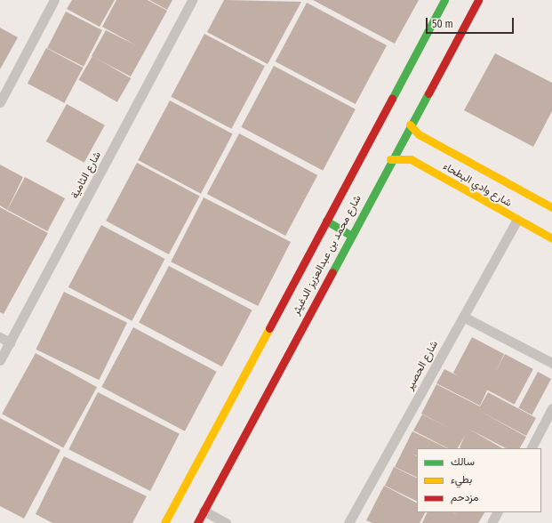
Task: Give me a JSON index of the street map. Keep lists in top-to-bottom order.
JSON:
{
  "streets": {
    "street": [
      "شارع الثامية",
      "شارع وادي البطحاء",
      "شارع محمد بن عبدالعزيز الدغيثر",
      "شارع الحصير"
    ]
  },
  "crossings": [
    ["شارع وادي البطحاء", "شارع محمد بن عبدالعزيز الدغيثر"],
    ["شارع وادي البطحاء", "شارع الحصير"]
  ],
  "legend": ["سالك", "بطيء", "مزدحم"],
  "scale_bar": "50 m"
}
